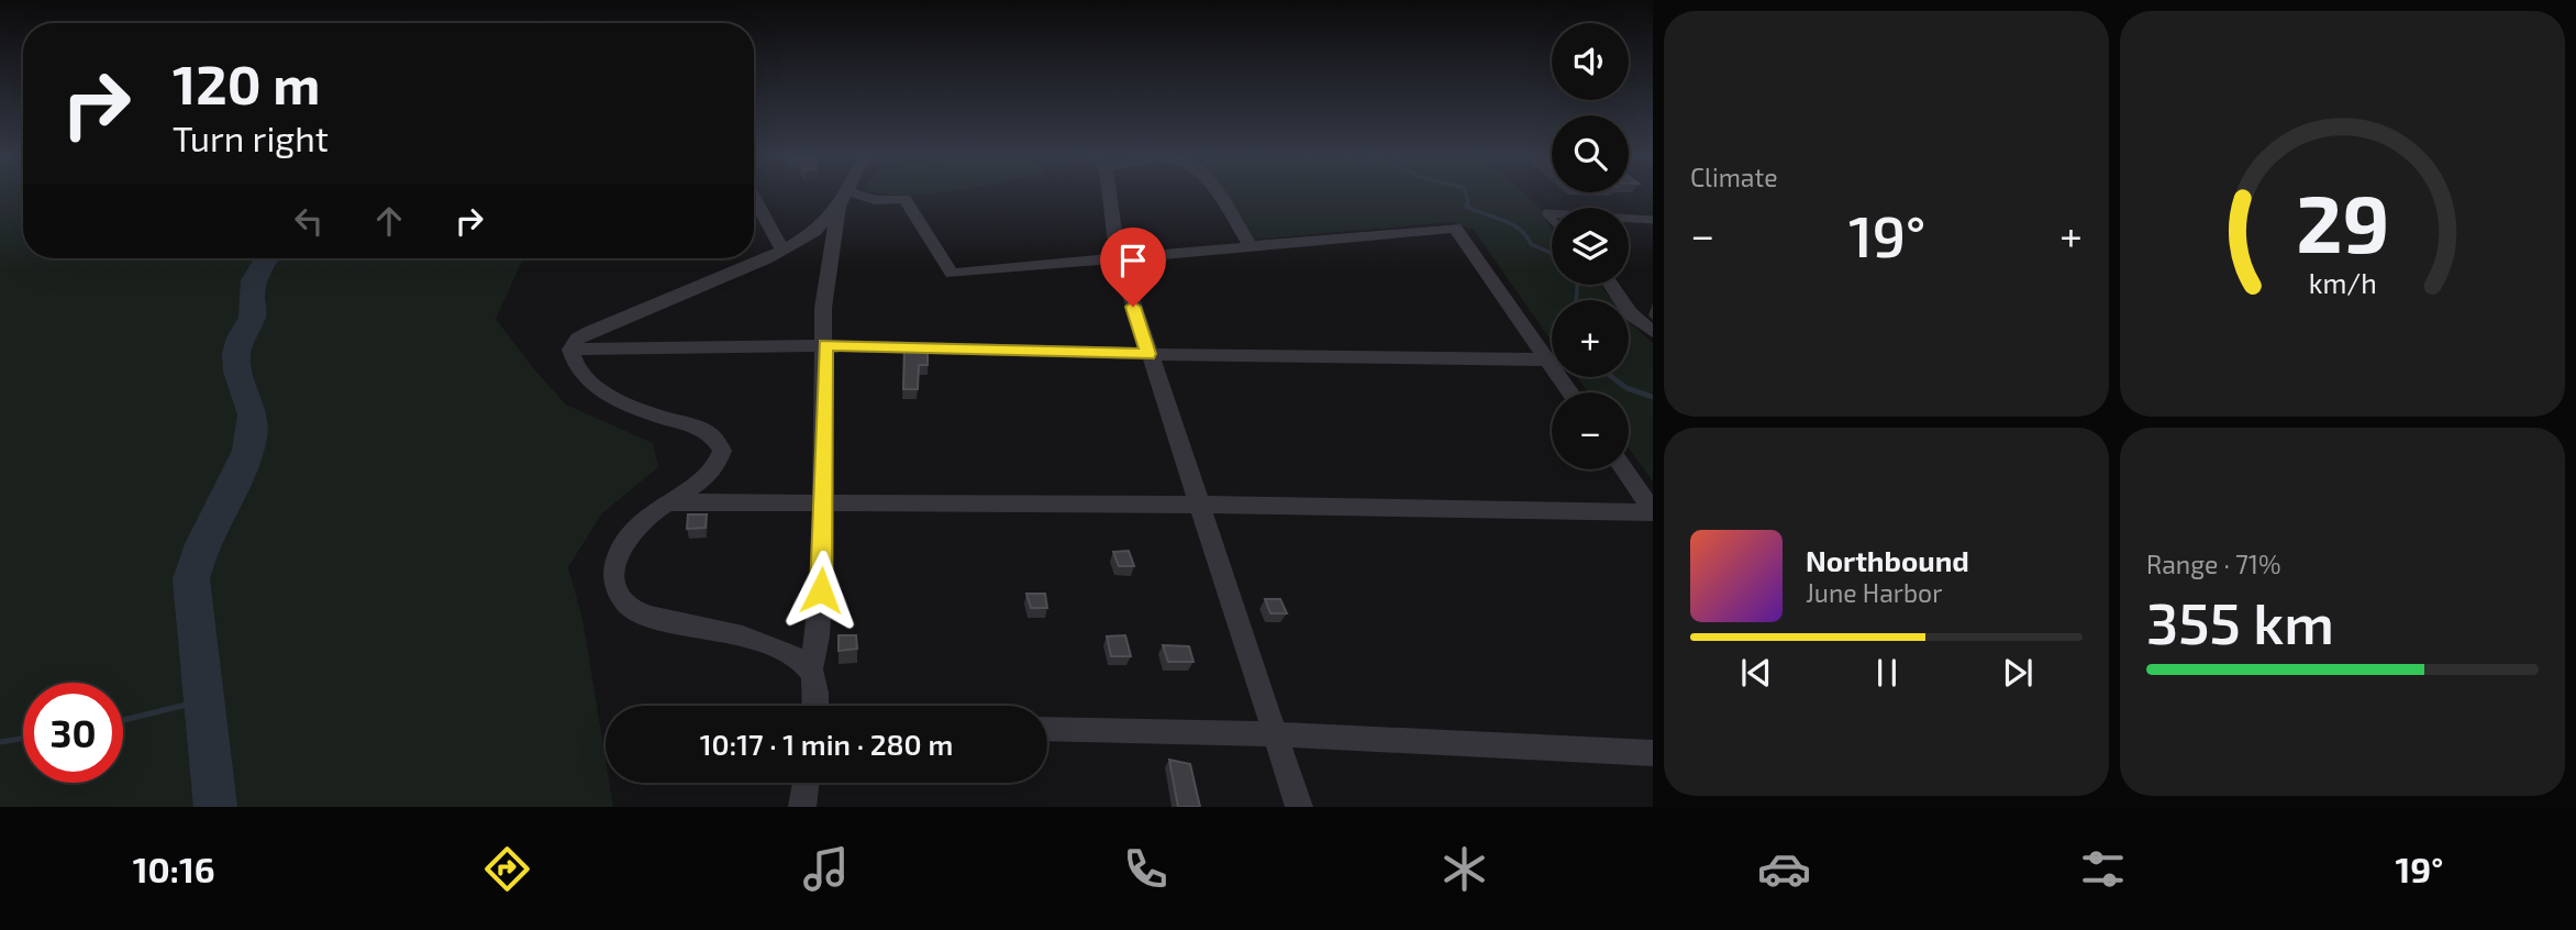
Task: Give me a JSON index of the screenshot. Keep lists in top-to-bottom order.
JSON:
{
  "page": {
    "tile": [
      "Climate",
      ["Range · 71%", "355 km"]
    ],
    "map_buttons": ["+", "−"],
    "turn": ["120 m", "Turn right"],
    "heat": ["−", "19°", "+"],
    "song": ["Northbound", "June Harbor"],
    "limit": "30",
    "trip": "10:17 · 1 min · 280 m",
    "tabs": ["10:16", "19°"],
    "gauge": ["29", "km/h"]
  }
}
